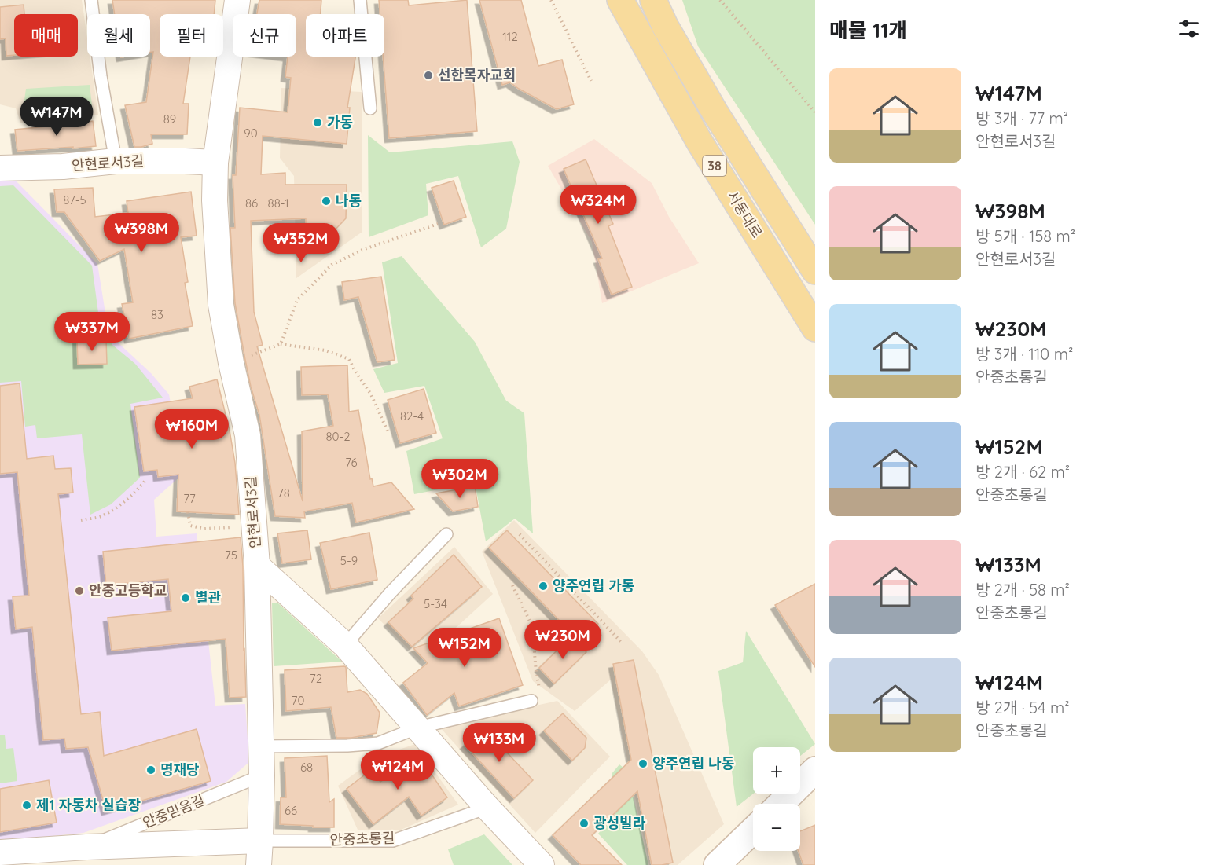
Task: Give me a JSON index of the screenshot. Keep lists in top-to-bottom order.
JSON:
{
  "streets": {
    "main road": ["38", "서동대로"],
    "street": ["안현로서3길", "안중믿음길"],
    "lane": ["안중초롱길"]
  },
  "crossings": [
    ["안현로서3길", "안중믿음길"],
    ["안현로서3길", "안중초롱길"],
    ["안중믿음길", "안중초롱길"]
  ],
  "places": [
    "선한목자교회",
    "가동",
    "나동",
    "양주연립 가동",
    "안중고등학교",
    "별관",
    "양주연립 나동",
    "명재당",
    "제1 자동차 실습장",
    "광성빌라"
  ],
  "house_numbers": [
    "112",
    "89",
    "90",
    "87-5",
    "86",
    "88-1",
    "83",
    "82-4",
    "80-2",
    "76",
    "78",
    "77",
    "75",
    "5-9",
    "5-34",
    "72",
    "70",
    "68",
    "66"
  ],
  "page": {
    "heading": "매물 11개",
    "chip": [
      "매매",
      "월세",
      "필터",
      "신규",
      "아파트"
    ],
    "list": [
      {
        "name": "₩147M",
        "note": "방 3개 · 77 m² · 안현로서3길"
      },
      {
        "name": "₩398M",
        "note": "방 5개 · 158 m² · 안현로서3길"
      },
      {
        "name": "₩230M",
        "note": "방 3개 · 110 m² · 안중초롱길"
      },
      {
        "name": "₩152M",
        "note": "방 2개 · 62 m² · 안중초롱길"
      },
      {
        "name": "₩133M",
        "note": "방 2개 · 58 m² · 안중초롱길"
      },
      {
        "name": "₩124M",
        "note": "방 2개 · 54 m² · 안중초롱길"
      }
    ],
    "price": [
      "₩147M",
      "₩324M",
      "₩398M",
      "₩352M",
      "₩337M",
      "₩160M",
      "₩302M",
      "₩230M",
      "₩152M",
      "₩133M",
      "₩124M"
    ],
    "map_buttons": ["+", "−"]
  }
}
